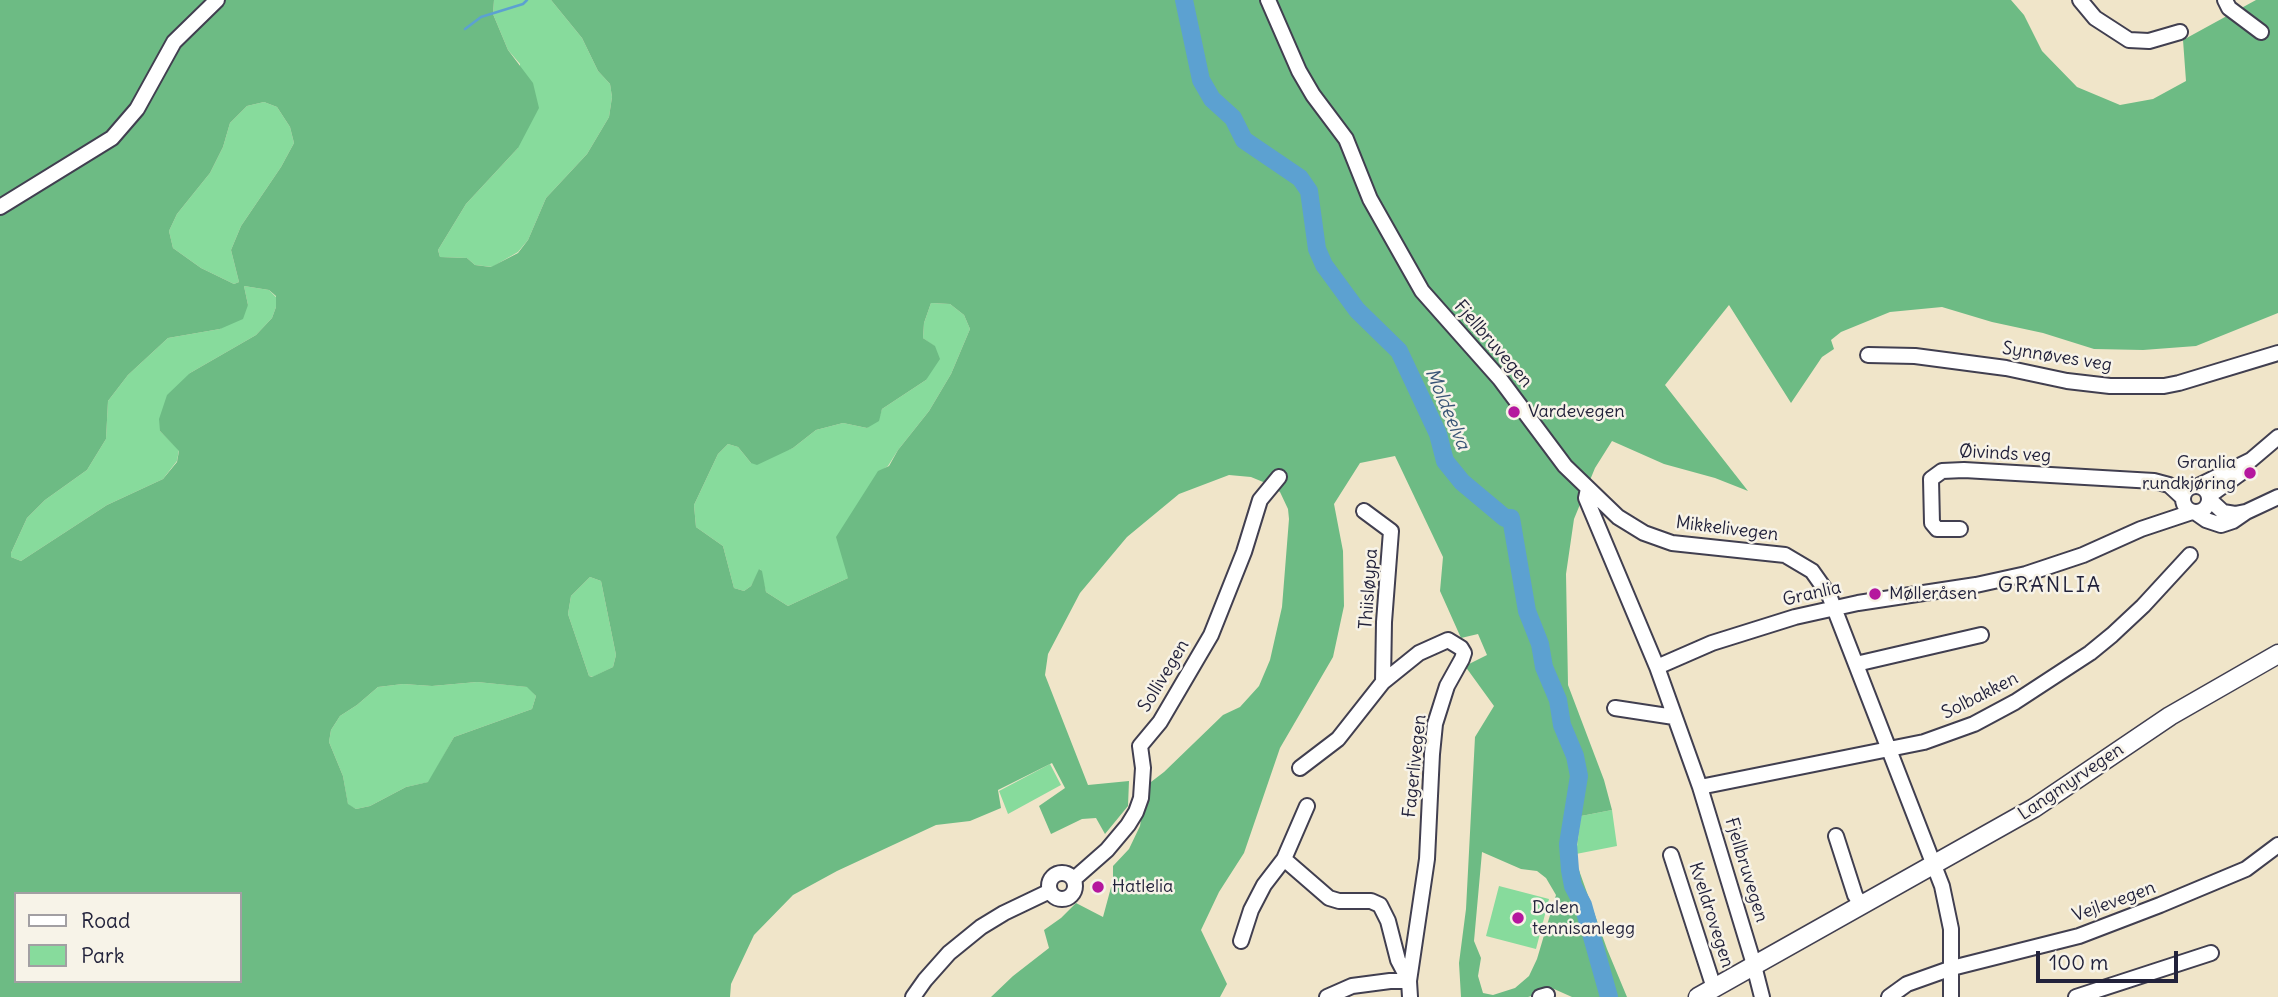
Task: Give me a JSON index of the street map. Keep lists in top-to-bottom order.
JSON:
{
  "streets": {
    "main road": ["Langmyrvegen"],
    "street": [
      "Fjellbruvegen",
      "Synnøves veg",
      "Øivinds veg",
      "Mikkelivegen",
      "Thiisløypa",
      "Granlia",
      "Sollivegen",
      "Solbakken",
      "Fagerlivegen",
      "Vejlevegen",
      "Kveldrovegen"
    ]
  },
  "crossings": [
    ["Fjellbruvegen", "Mikkelivegen"],
    ["Fjellbruvegen", "Granlia"],
    ["Fjellbruvegen", "Solbakken"],
    ["Fjellbruvegen", "Langmyrvegen"],
    ["Øivinds veg", "Granlia"],
    ["Mikkelivegen", "Granlia"],
    ["Mikkelivegen", "Solbakken"],
    ["Mikkelivegen", "Langmyrvegen"],
    ["Mikkelivegen", "Vejlevegen"],
    ["Thiisløypa", "Fagerlivegen"],
    ["Langmyrvegen", "Kveldrovegen"]
  ],
  "districts": ["GRANLIA"],
  "water": ["Moldeelva"],
  "places": [
    "Vardevegen",
    "Granlia rundkjøring",
    "Mølleråsen",
    "Hatlelia",
    "Dalen tennisanlegg"
  ],
  "legend": ["Road", "Park"],
  "scale_bar": "100 m"
}
